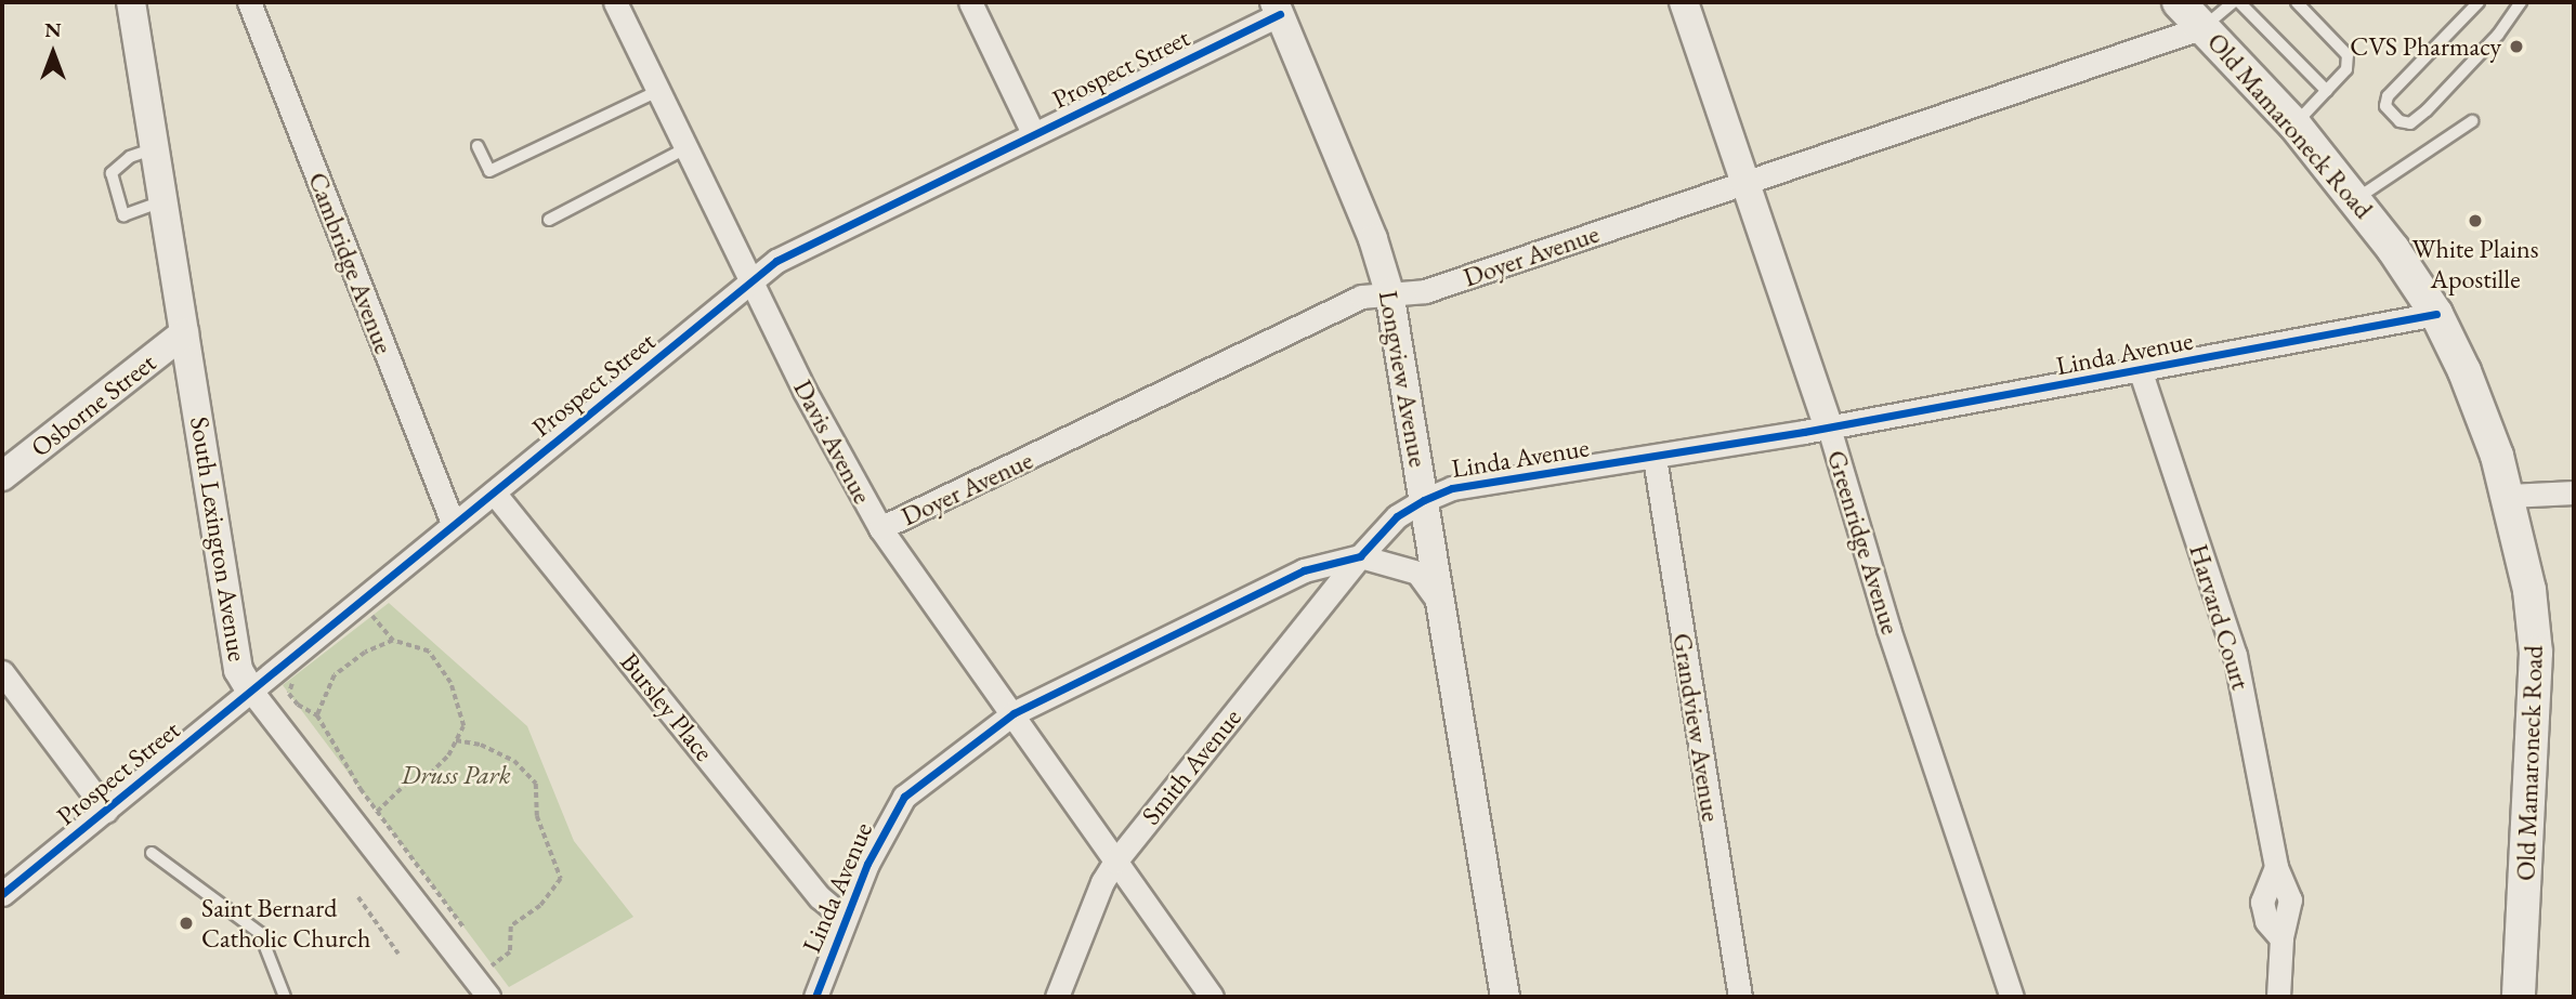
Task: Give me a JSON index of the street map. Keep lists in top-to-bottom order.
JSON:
{
  "streets": {
    "main road": ["Old Mamaroneck Road"],
    "street": [
      "Prospect Street",
      "Doyer Avenue",
      "Cambridge Avenue",
      "Linda Avenue",
      "Longview Avenue",
      "Osborne Street",
      "Davis Avenue",
      "South Lexington Avenue",
      "Greenridge Avenue",
      "Harvard Court",
      "Bursley Place",
      "Grandview Avenue",
      "Smith Avenue"
    ]
  },
  "crossings": [
    ["Prospect Street", "Cambridge Avenue"],
    ["Prospect Street", "Longview Avenue"],
    ["Prospect Street", "Davis Avenue"],
    ["Prospect Street", "South Lexington Avenue"],
    ["Prospect Street", "Bursley Place"],
    ["Old Mamaroneck Road", "Doyer Avenue"],
    ["Old Mamaroneck Road", "Linda Avenue"],
    ["Doyer Avenue", "Longview Avenue"],
    ["Doyer Avenue", "Davis Avenue"],
    ["Doyer Avenue", "Greenridge Avenue"],
    ["Linda Avenue", "Longview Avenue"],
    ["Linda Avenue", "Davis Avenue"],
    ["Linda Avenue", "Greenridge Avenue"],
    ["Linda Avenue", "Harvard Court"],
    ["Linda Avenue", "Bursley Place"],
    ["Linda Avenue", "Grandview Avenue"],
    ["Linda Avenue", "Smith Avenue"],
    ["Osborne Street", "South Lexington Avenue"],
    ["Davis Avenue", "Smith Avenue"]
  ],
  "parks": ["Druss Park"],
  "places": ["CVS Pharmacy", "White Plains Apostille", "Saint Bernard Catholic Church"],
  "north": "top"
}
